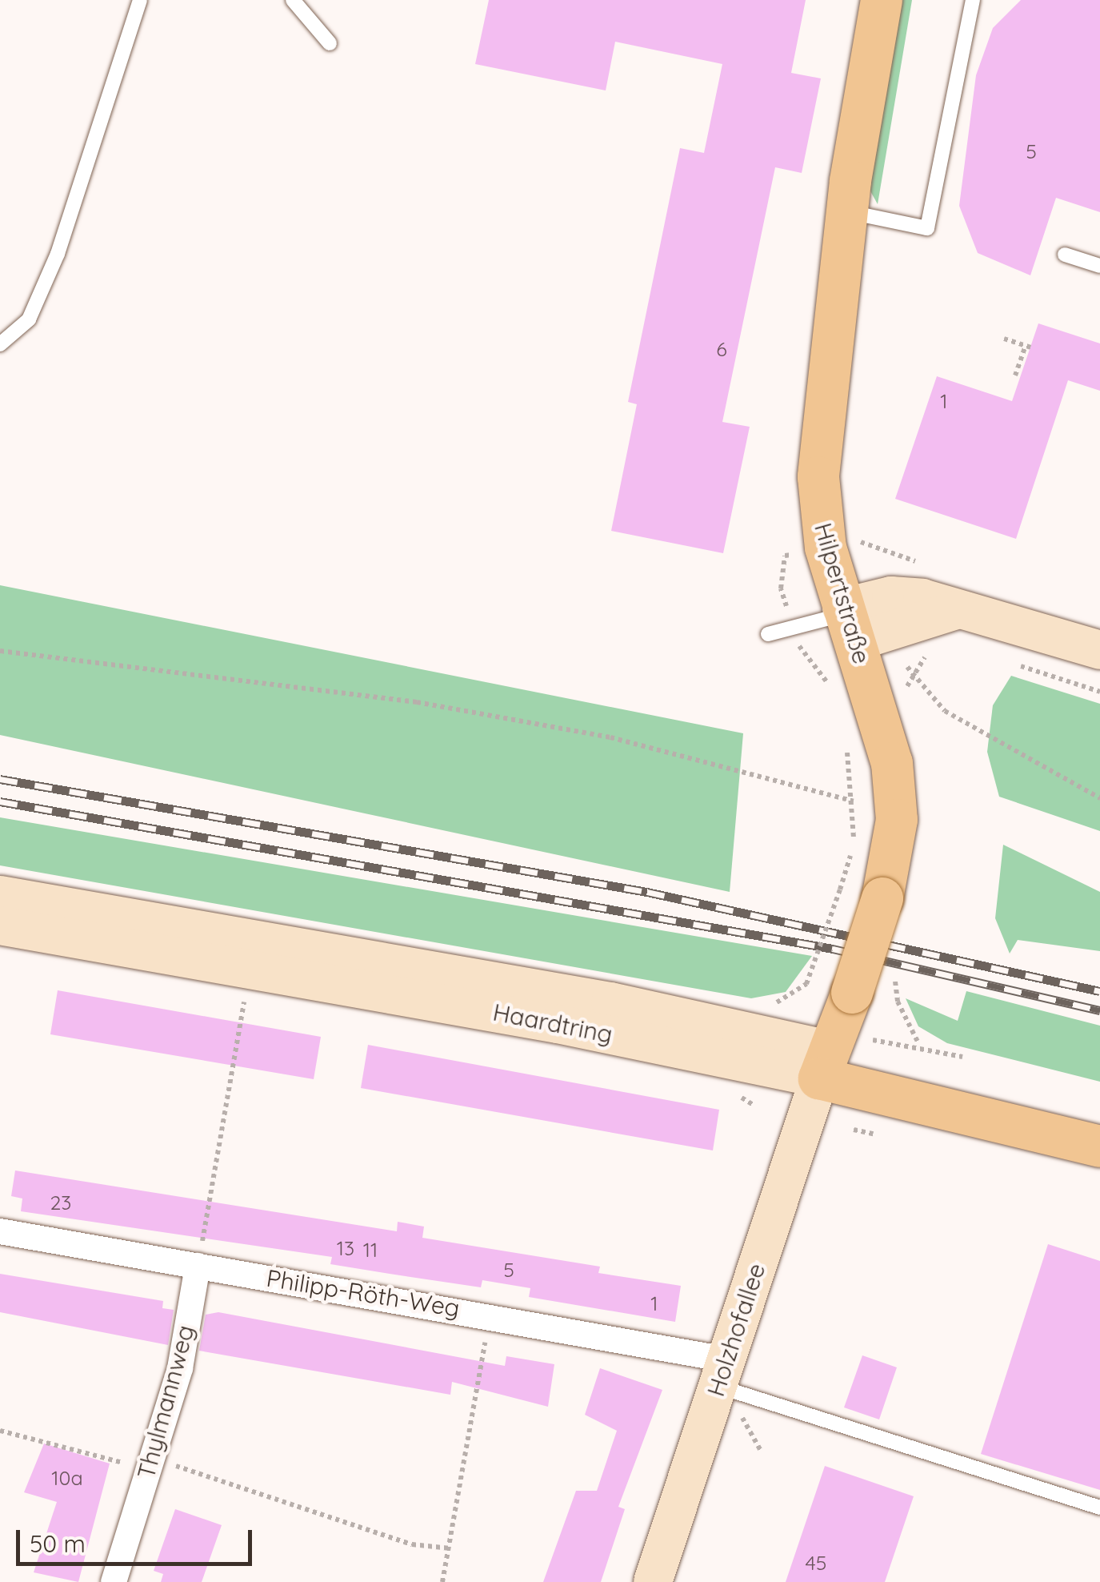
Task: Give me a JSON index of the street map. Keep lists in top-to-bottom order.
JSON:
{
  "streets": {
    "main road": ["Hilpertstraße", "Haardtring", "Holzhofallee"],
    "street": ["Philipp-Röth-Weg", "Thylmannweg"]
  },
  "crossings": [
    ["Hilpertstraße", "Haardtring"],
    ["Hilpertstraße", "Holzhofallee"],
    ["Haardtring", "Holzhofallee"],
    ["Philipp-Röth-Weg", "Holzhofallee"],
    ["Philipp-Röth-Weg", "Thylmannweg"]
  ],
  "house_numbers": [
    "5",
    "6",
    "1",
    "23",
    "13",
    "11",
    "5",
    "1",
    "10a",
    "45"
  ],
  "scale_bar": "50 m"
}
